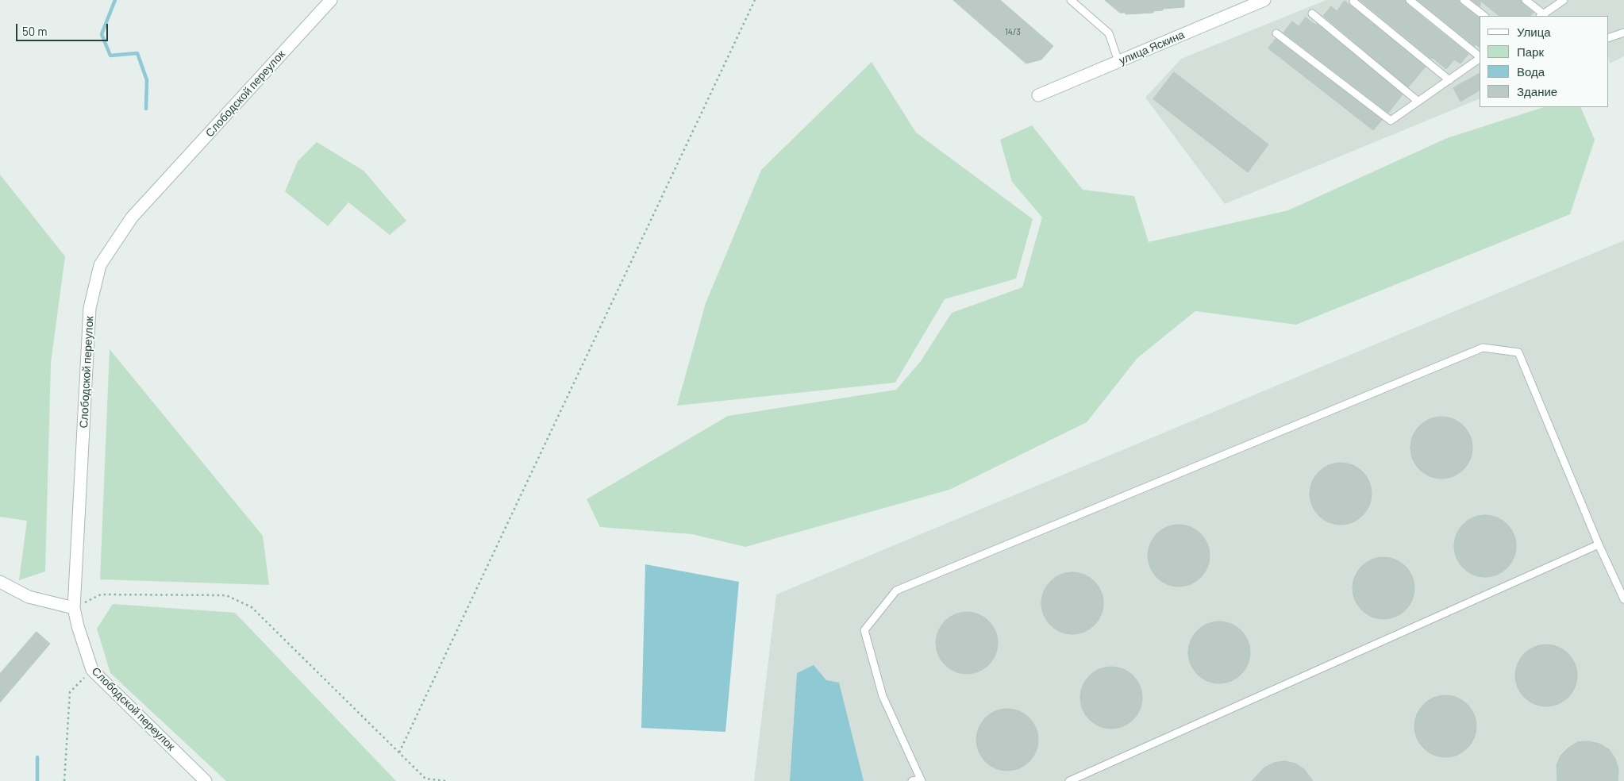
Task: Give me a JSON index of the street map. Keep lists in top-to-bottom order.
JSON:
{
  "streets": {
    "street": ["улица Яскина", "Слободской переулок"]
  },
  "house_numbers": ["14/3"],
  "legend": [
    "Улица",
    "Парк",
    "Вода",
    "Здание"
  ],
  "scale_bar": "50 m"
}
